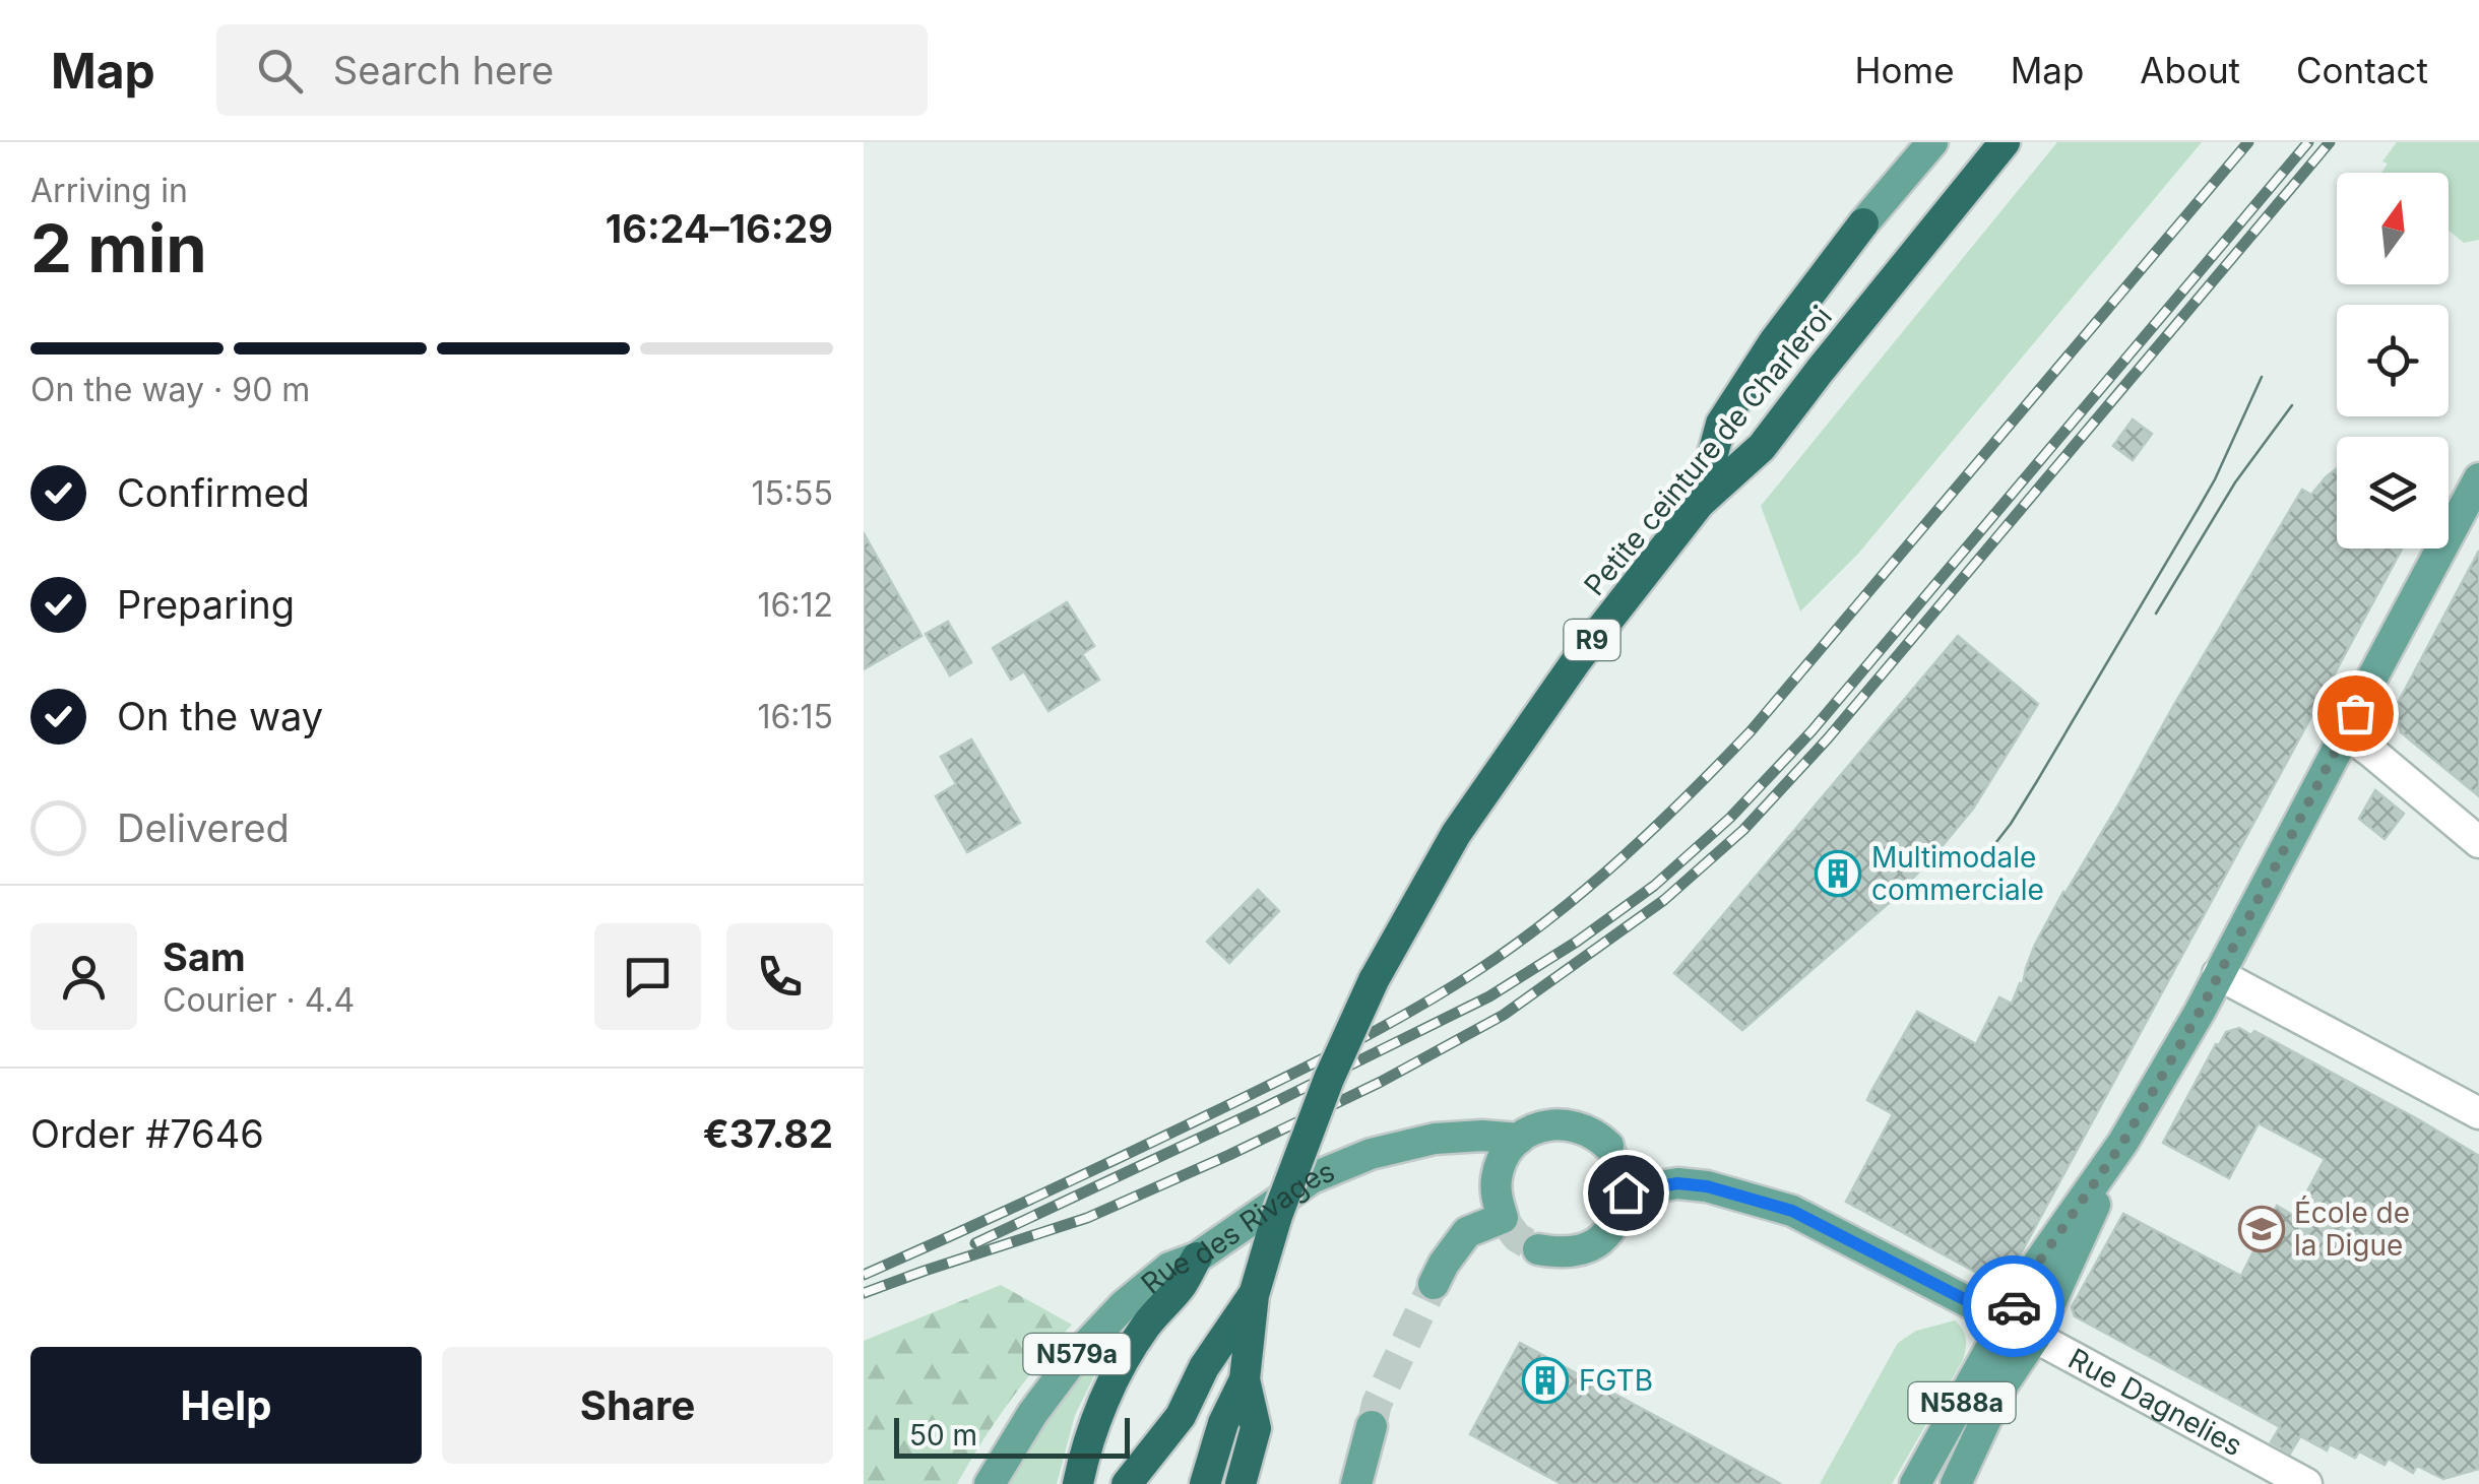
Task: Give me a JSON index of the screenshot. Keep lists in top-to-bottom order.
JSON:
{
  "streets": {
    "highway": ["Petite ceinture de Charleroi", "R9"],
    "main road": [
      "Rue des Rivages",
      "N579a",
      "Rue Dagnelies",
      "N588a"
    ]
  },
  "crossings": [
    ["Rue Dagnelies", "N588a"]
  ],
  "places": {
    "building": ["Multimodale commerciale", "FGTB"],
    "school or university": ["École de la Digue"]
  },
  "scale_bar": "50 m",
  "north": "top",
  "page": {
    "header": "Map",
    "search": "Search here",
    "nav": [
      "Home",
      "Map",
      "About",
      "Contact"
    ],
    "heading": ["2 min", "Arriving in", "16:24–16:29"],
    "panel": [
      "Sam",
      "Courier · 4.4",
      "Order #7646",
      "€37.82"
    ],
    "bar": "On the way · 90 m",
    "list": [
      ["Confirmed", "15:55"],
      ["Preparing", "16:12"],
      ["On the way", "16:15"],
      "Delivered"
    ],
    "buttons": ["Help", "Share"],
    "scale": "50 m"
  }
}
